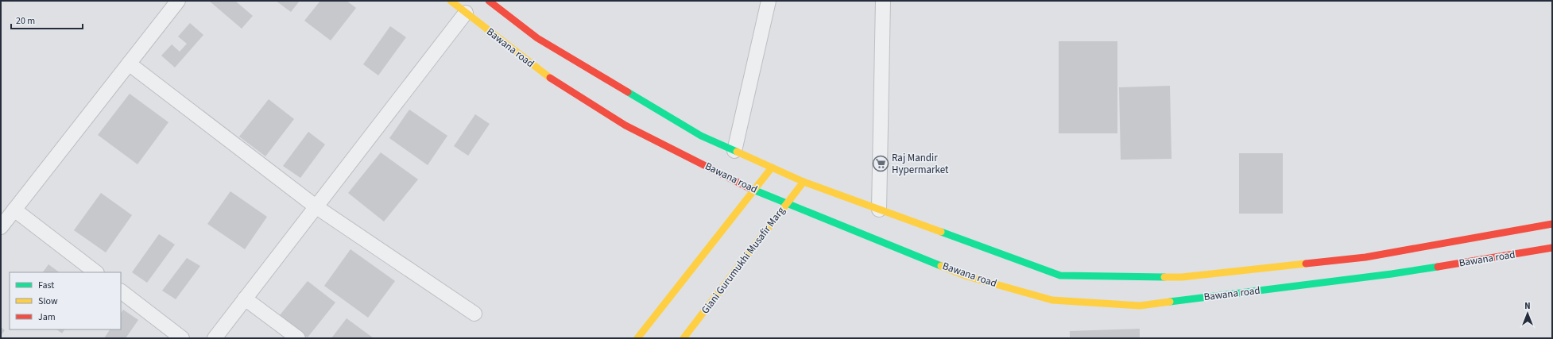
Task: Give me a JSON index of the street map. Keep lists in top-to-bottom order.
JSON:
{
  "streets": {
    "main road": ["Bawana road", "Giani Gurumukhi Musafir Marg"]
  },
  "crossings": [
    ["Bawana road", "Giani Gurumukhi Musafir Marg"]
  ],
  "places": {
    "supermarket": ["Raj Mandir Hypermarket"]
  },
  "legend": ["Fast", "Slow", "Jam"],
  "scale_bar": "20 m",
  "north": "top"
}
